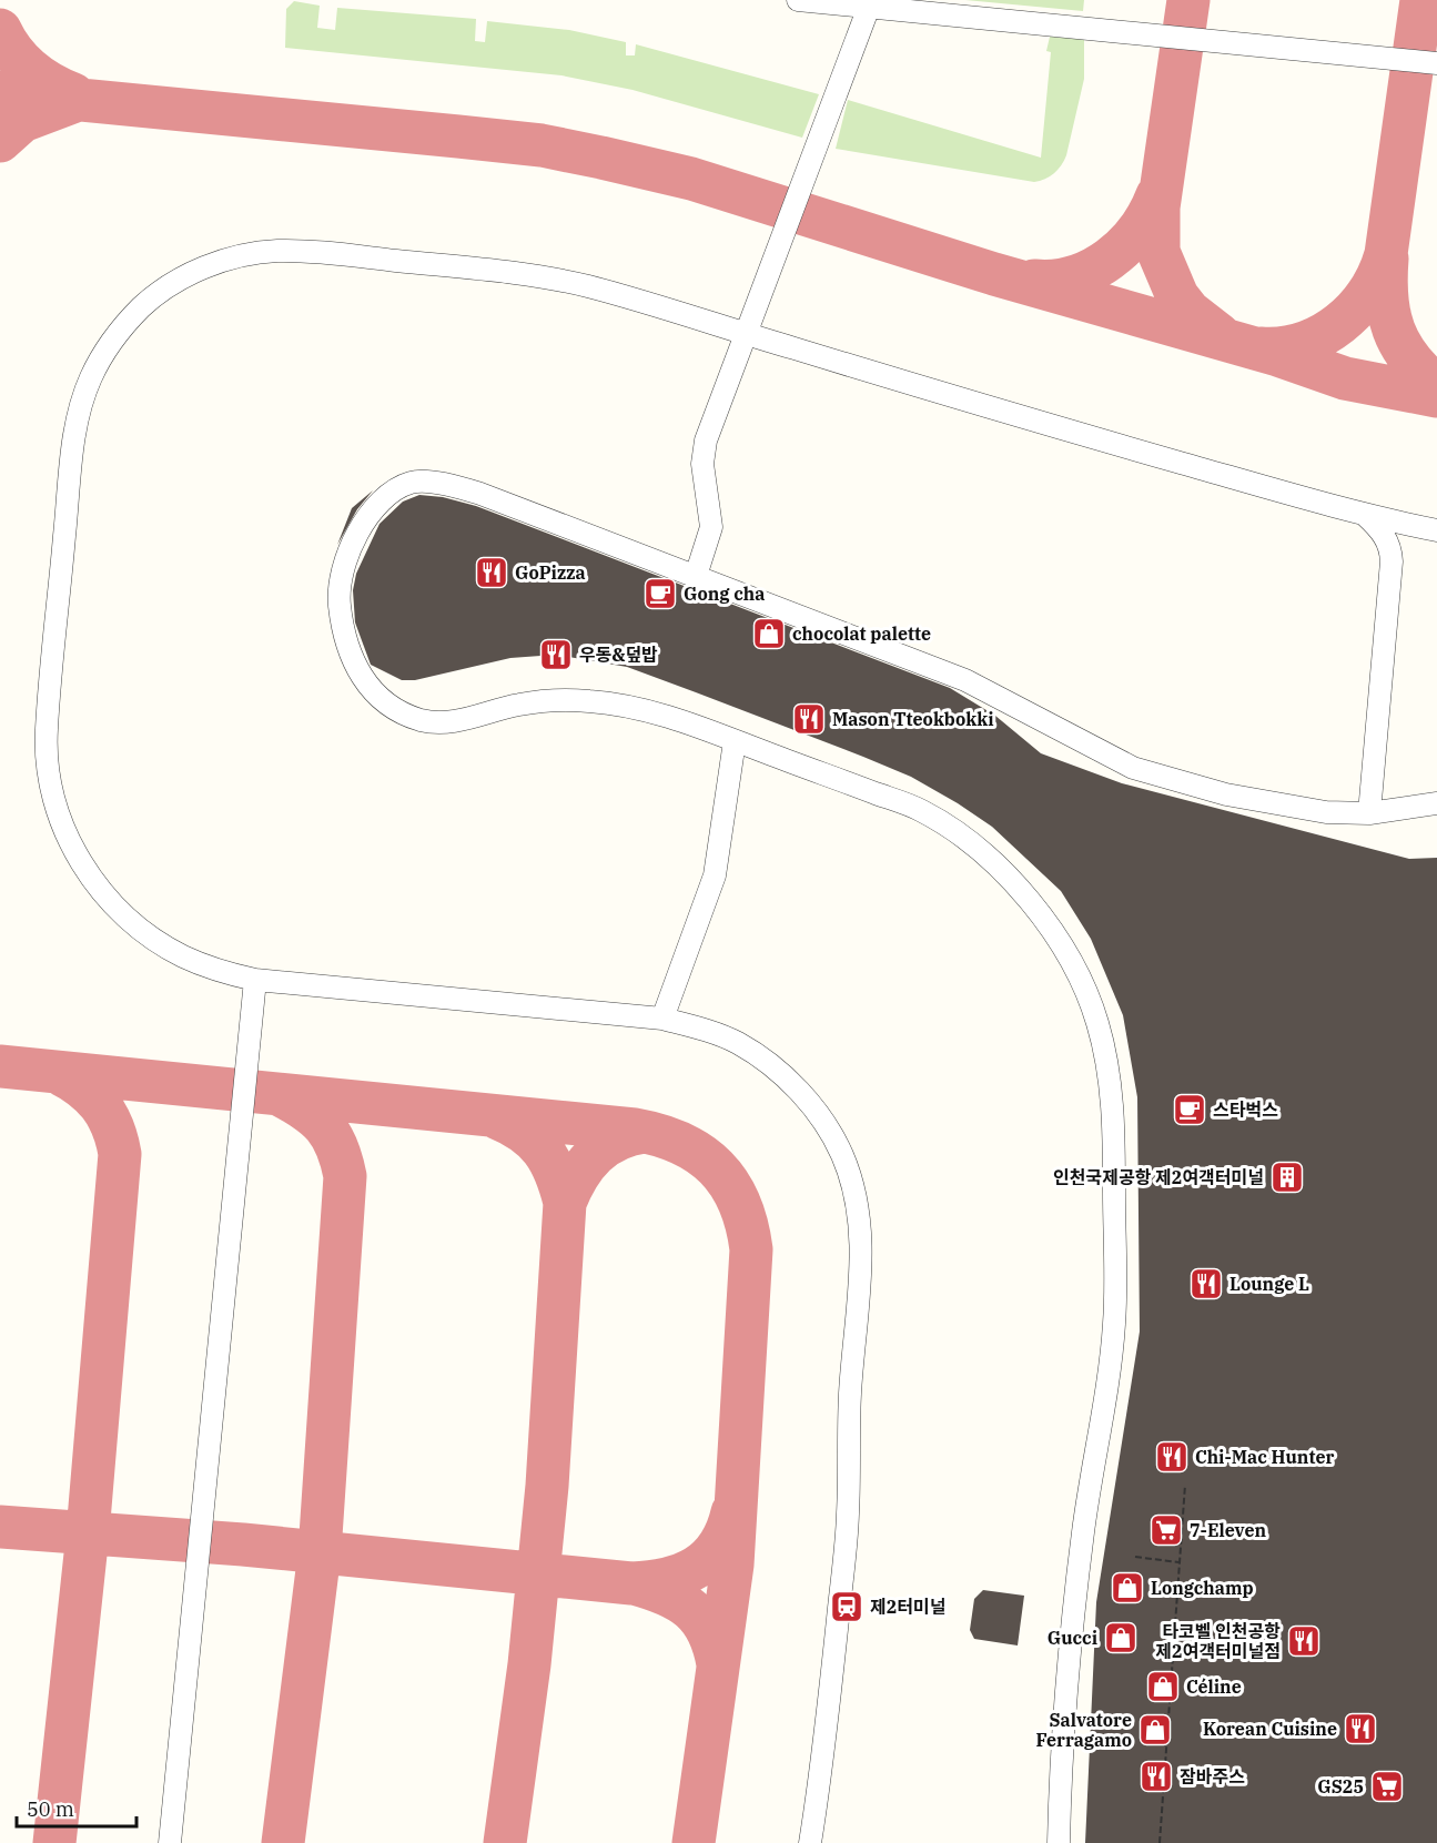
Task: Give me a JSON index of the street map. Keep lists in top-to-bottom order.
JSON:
{
  "places": {
    "restaurant": [
      "GoPizza",
      "우동&덮밥",
      "Mason Tteokbokki",
      "Lounge L",
      "Chi-Mac Hunter",
      "타코벨 인천공항 제2여객터미널점",
      "Korean Cuisine",
      "잠바주스"
    ],
    "cafe": ["Gong cha", "스타벅스"],
    "shop": [
      "chocolat palette",
      "Longchamp",
      "Gucci",
      "Céline",
      "Salvatore Ferragamo"
    ],
    "building": ["인천국제공항 제2여객터미널"],
    "supermarket": ["7-Eleven", "GS25"],
    "station": ["제2터미널"]
  },
  "scale_bar": "50 m"
}
